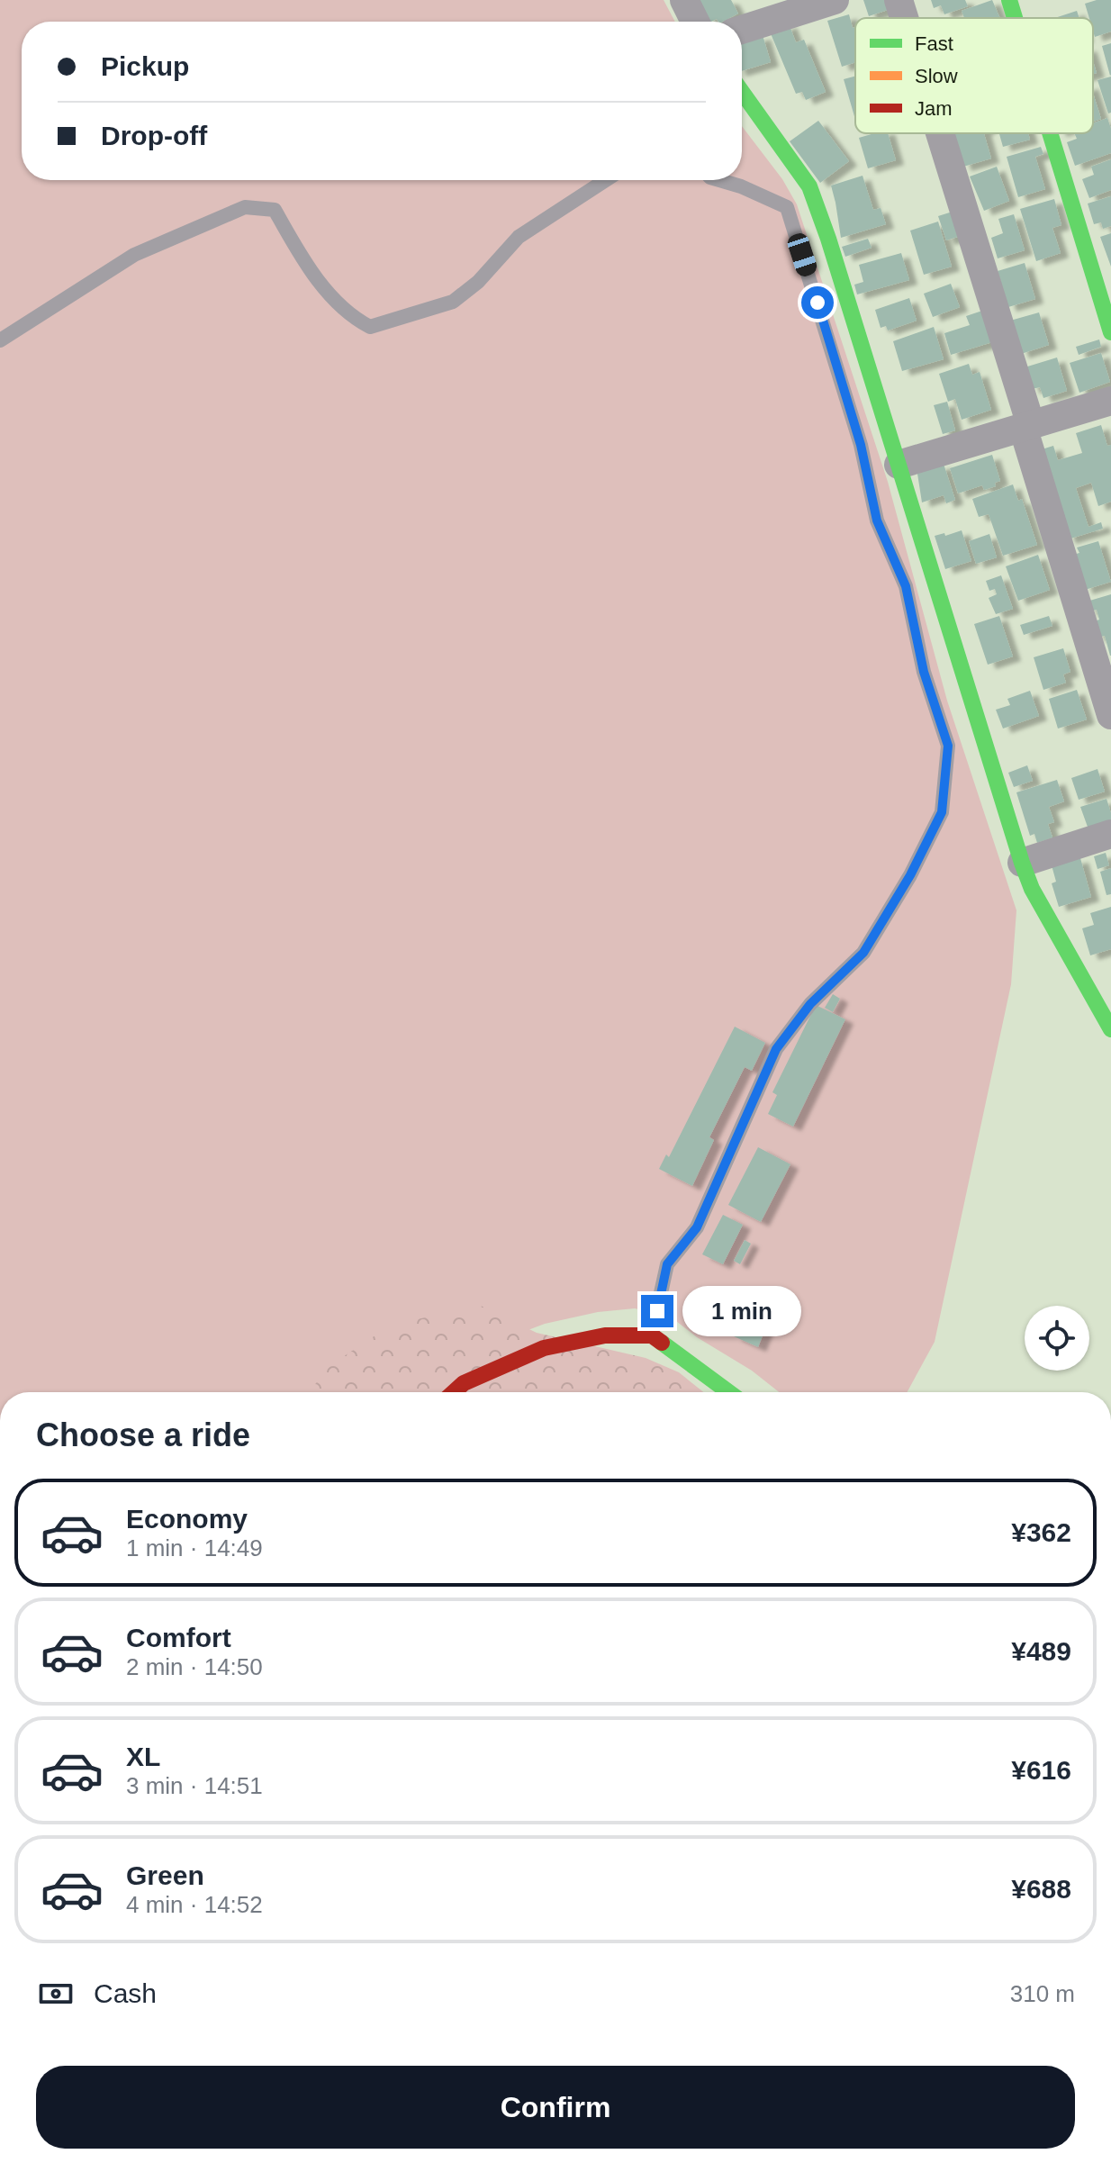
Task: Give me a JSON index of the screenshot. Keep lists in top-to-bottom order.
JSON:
{
  "legend": ["Fast", "Slow", "Jam"],
  "page": {
    "banner": ["Pickup", "Drop-off"],
    "bubble": "1 min",
    "heading": "Choose a ride",
    "list": [
      {
        "name": "Economy",
        "note": "1 min · 14:49",
        "value": "¥362"
      },
      {
        "name": "Comfort",
        "note": "2 min · 14:50",
        "value": "¥489"
      },
      {
        "name": "XL",
        "note": "3 min · 14:51",
        "value": "¥616"
      },
      {
        "name": "Green",
        "note": "4 min · 14:52",
        "value": "¥688"
      }
    ],
    "pay": ["Cash", "310 m"],
    "buttons": "Confirm"
  }
}
